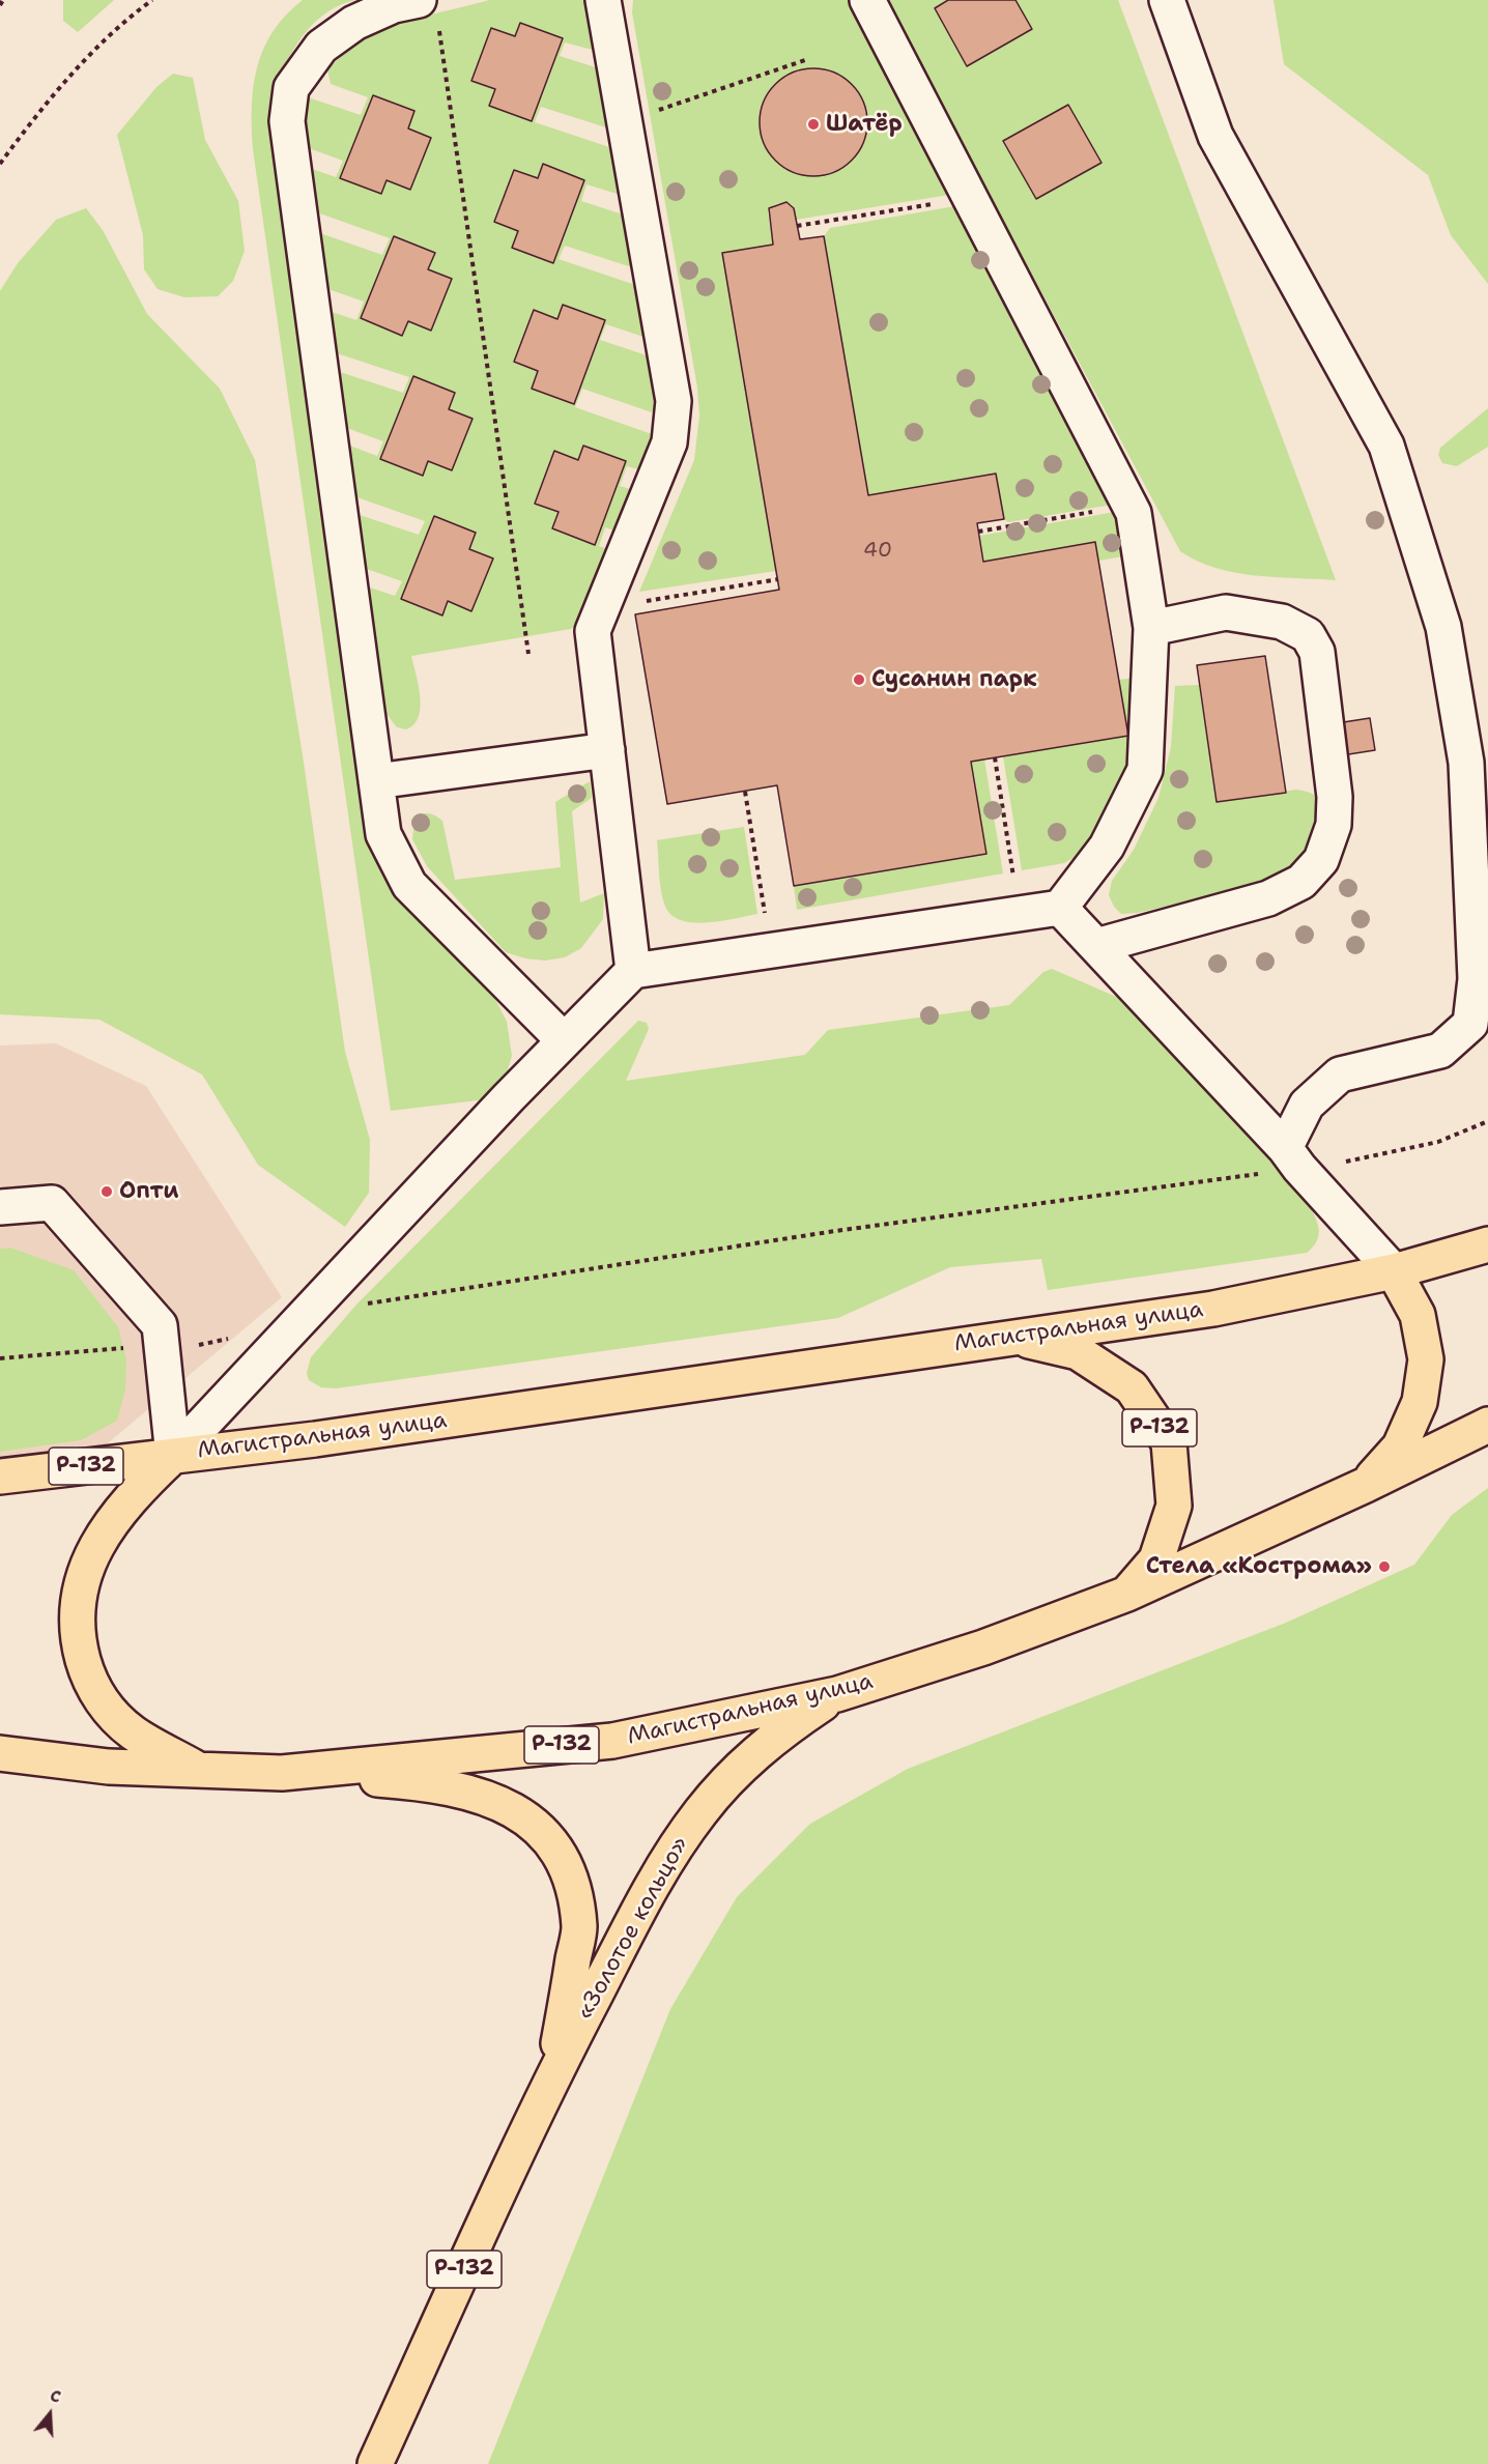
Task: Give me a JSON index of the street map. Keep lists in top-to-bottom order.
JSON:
{
  "streets": {
    "highway": ["Магистральная улица", "Р-132", "«Золотое кольцо»"]
  },
  "crossings": [
    ["Магистральная улица", "Р-132"],
    ["Магистральная улица", "«Золотое кольцо»"]
  ],
  "places": [
    "Шатёр",
    "Сусанин парк",
    "Опти",
    "Стела «Кострома»"
  ],
  "house_numbers": ["40"],
  "north": "top"
}
